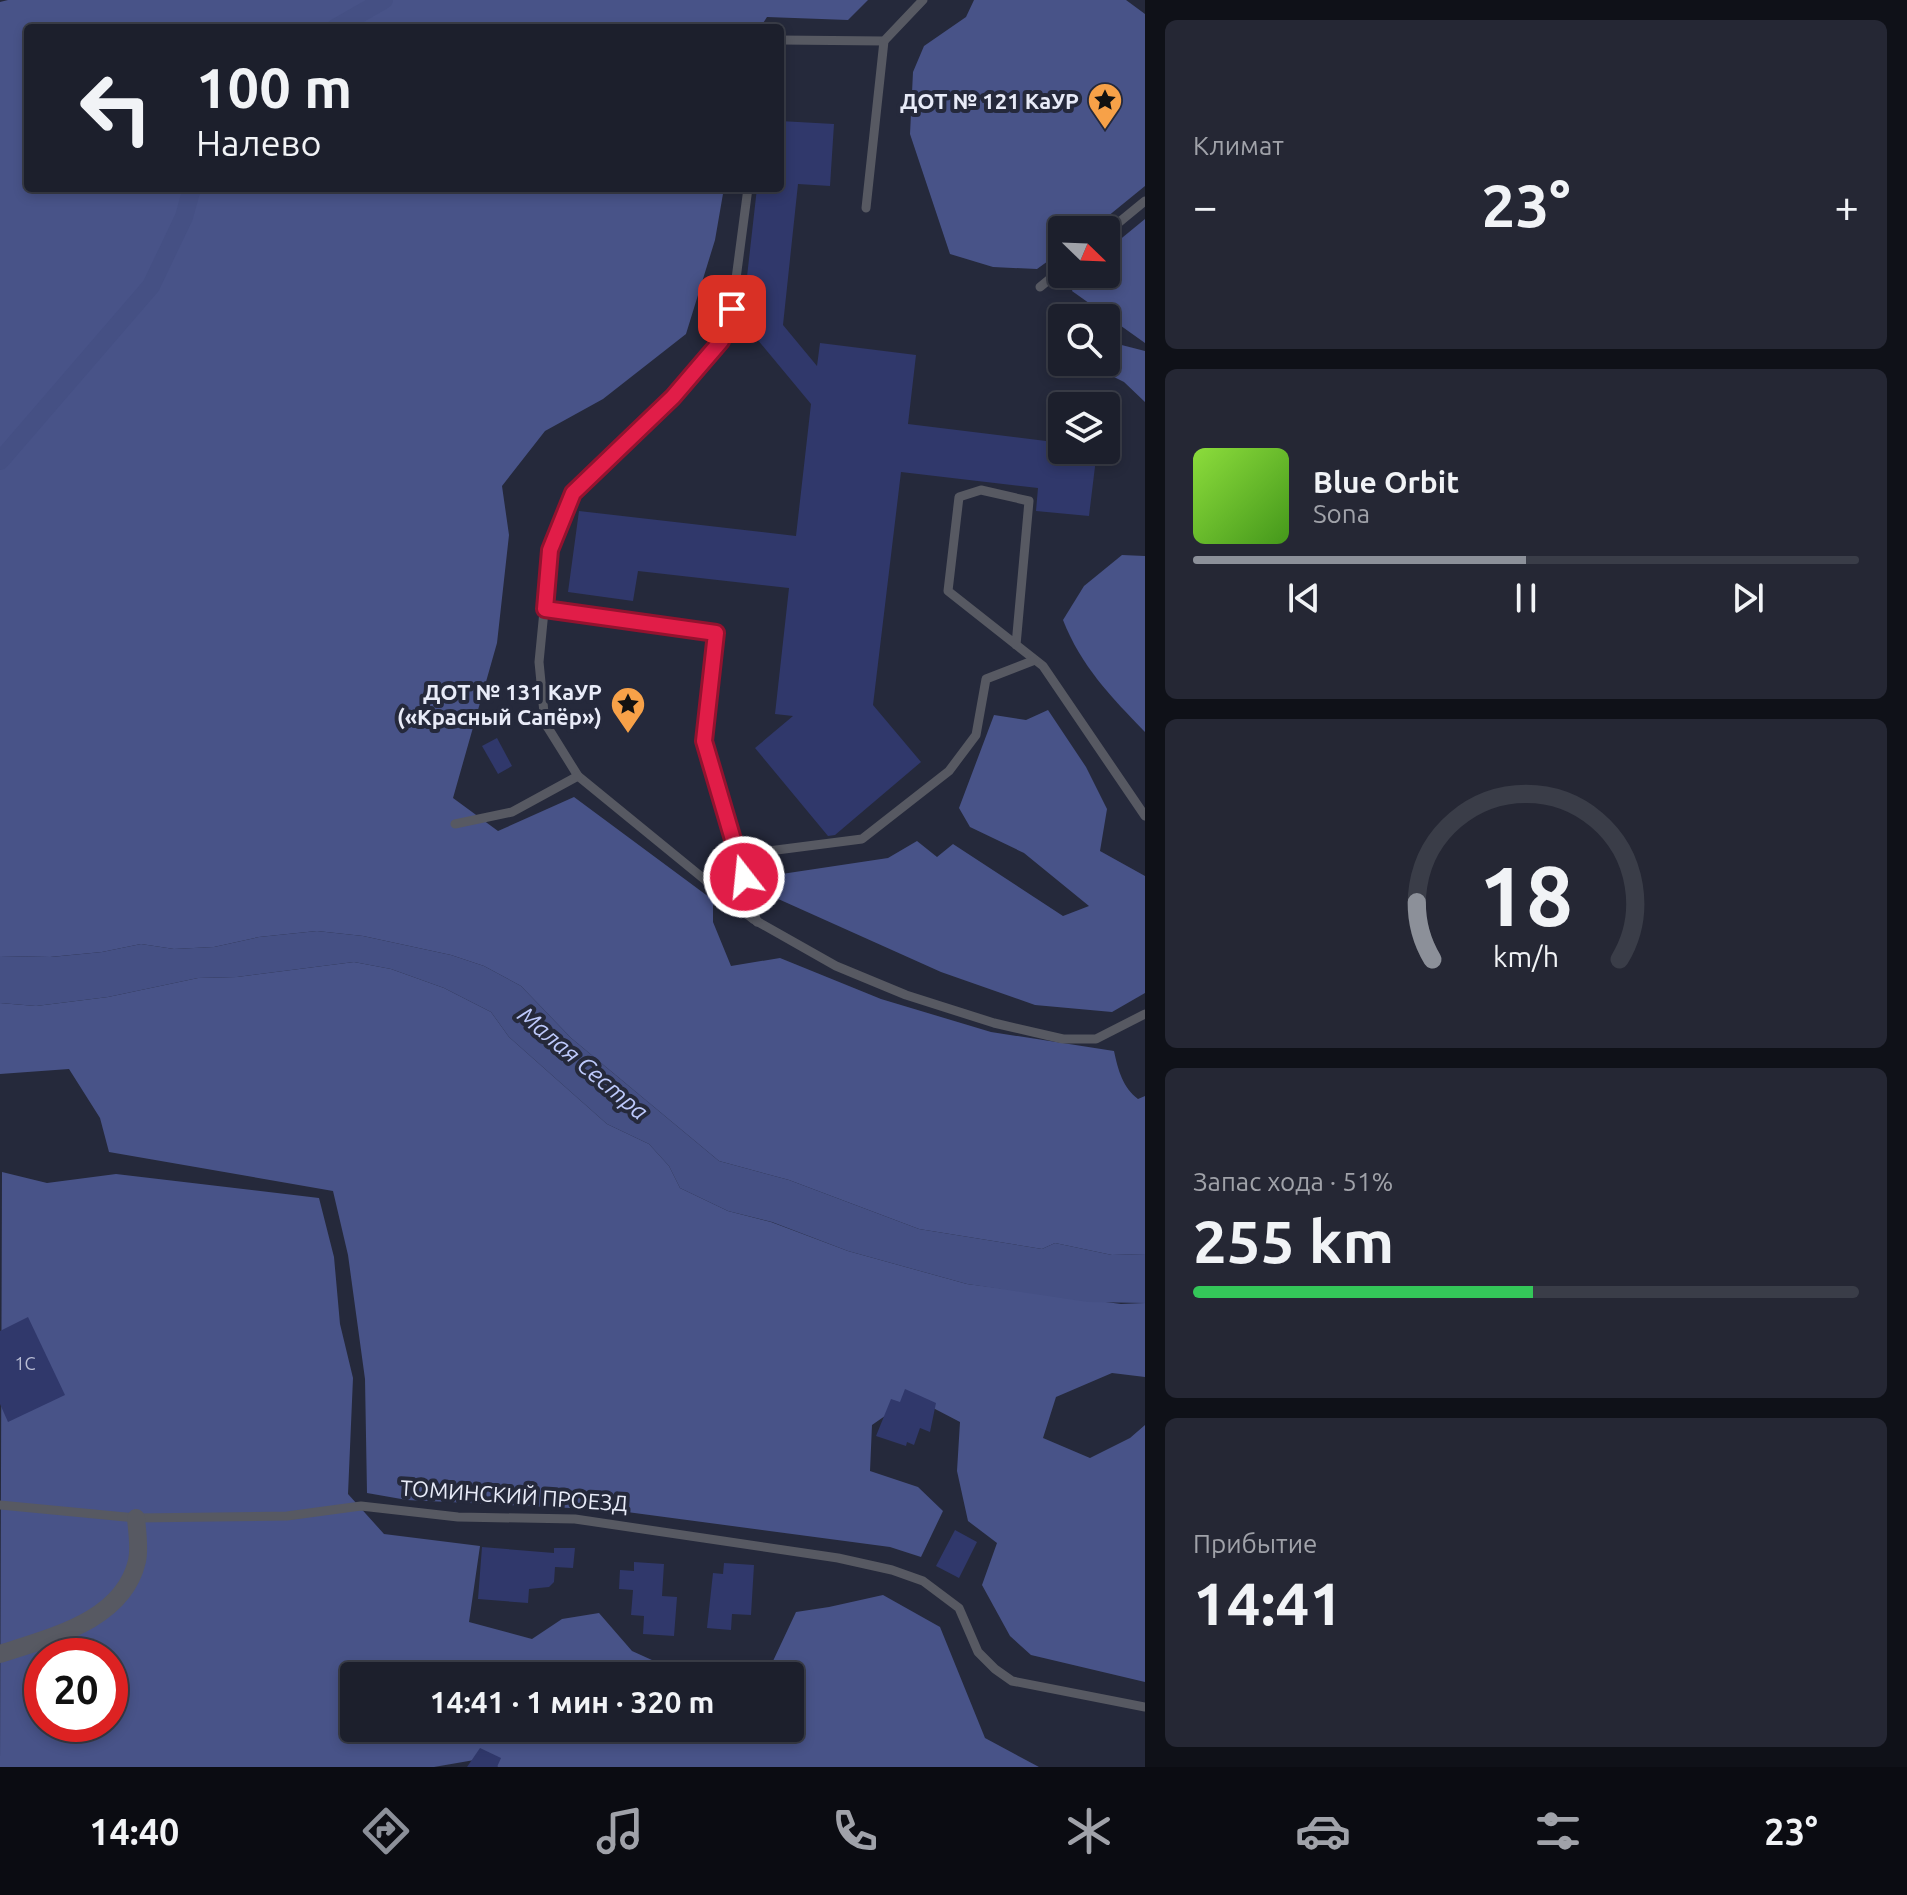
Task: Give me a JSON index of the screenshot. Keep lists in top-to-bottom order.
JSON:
{
  "streets": {
    "lane": ["ТОМИНСКИЙ ПРОЕЗД"]
  },
  "water": ["Малая Сестра"],
  "places": {
    "place": ["ДОТ № 121 КаУР", "ДОТ № 131 КаУР («Красный Сапёр»)"]
  },
  "house_numbers": ["1С"],
  "north": "bottom right",
  "page": {
    "tile": [
      "Климат",
      ["Запас хода · 51%", "255 km"],
      ["Прибытие", "14:41"]
    ],
    "turn": ["100 m", "Налево"],
    "heat": ["−", "23°", "+"],
    "song": ["Blue Orbit", "Sona"],
    "limit": "20",
    "trip": "14:41 · 1 мин · 320 m",
    "tabs": ["14:40", "23°"],
    "gauge": ["18", "km/h"]
  }
}
